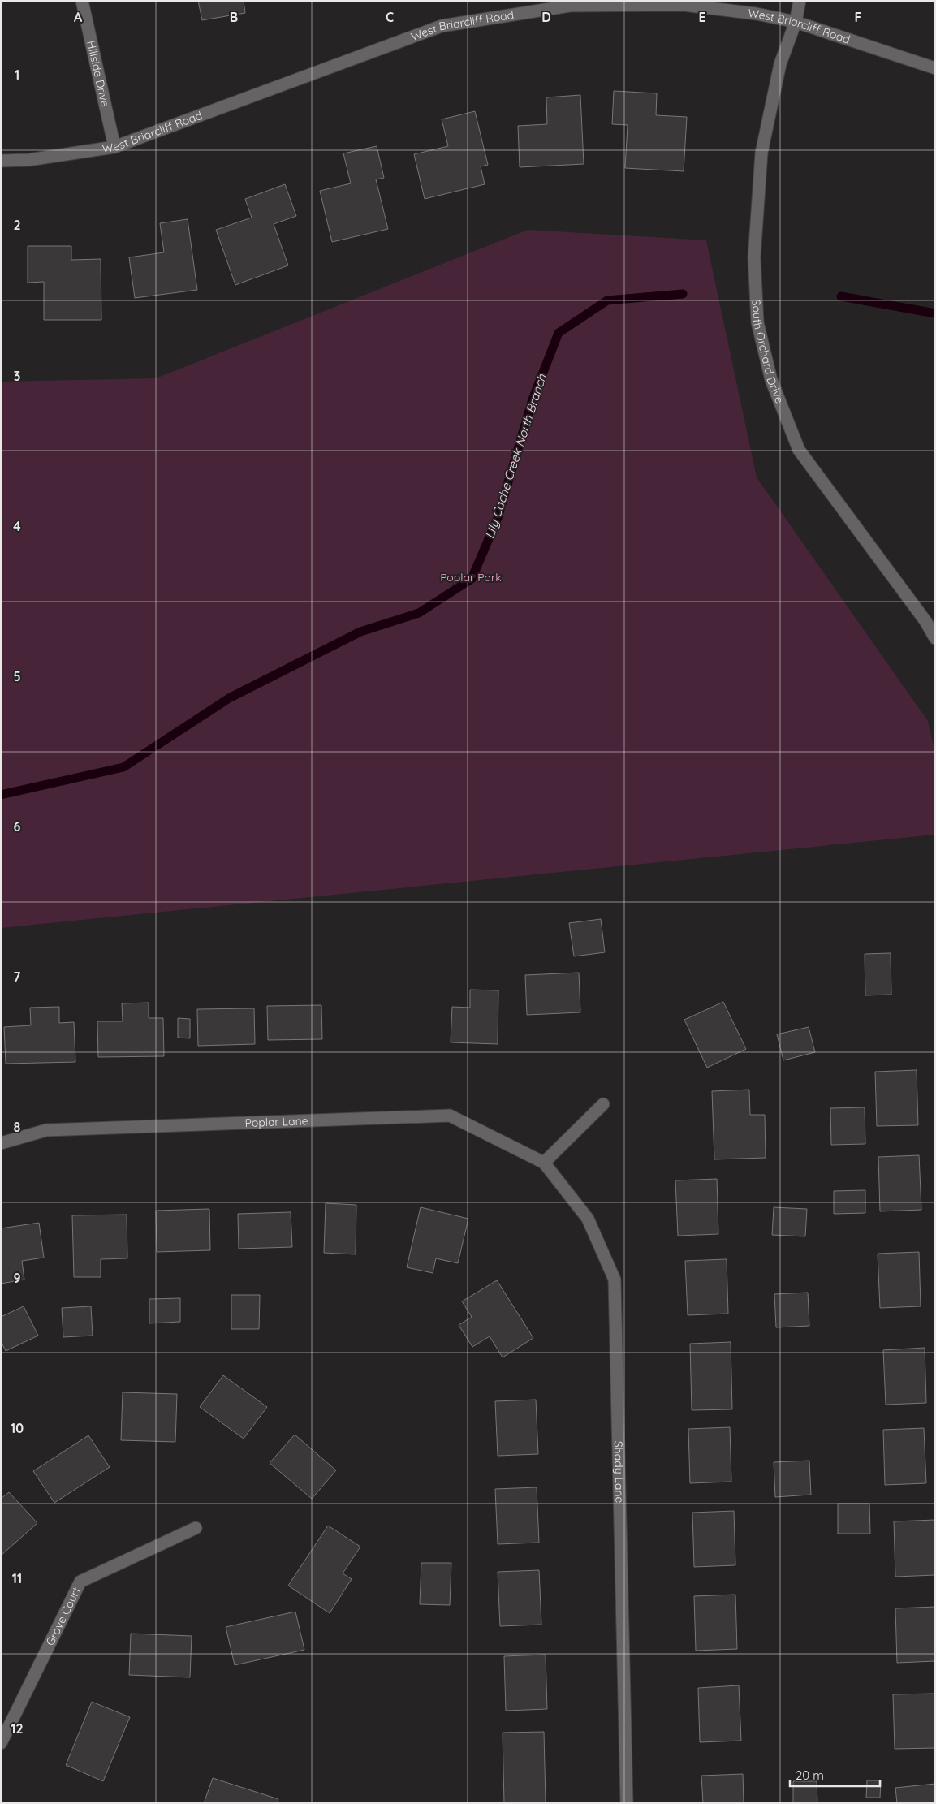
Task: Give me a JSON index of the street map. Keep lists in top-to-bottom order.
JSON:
{
  "streets": {
    "street": [
      "West Briarcliff Road",
      "Hillside Drive",
      "South Orchard Drive",
      "Poplar Lane",
      "Shady Lane",
      "Grove Court"
    ]
  },
  "crossings": [
    ["West Briarcliff Road", "Hillside Drive"],
    ["West Briarcliff Road", "South Orchard Drive"],
    ["Poplar Lane", "Shady Lane"]
  ],
  "water": ["Lily Cache Creek North Branch"],
  "parks": ["Poplar Park"],
  "scale_bar": "20 m",
  "grid": {
    "columns": [
      "A",
      "B",
      "C",
      "D",
      "E",
      "F"
    ],
    "rows": [
      "1",
      "2",
      "3",
      "4",
      "5",
      "6",
      "7",
      "8",
      "9",
      "10",
      "11",
      "12"
    ]
  }
}
